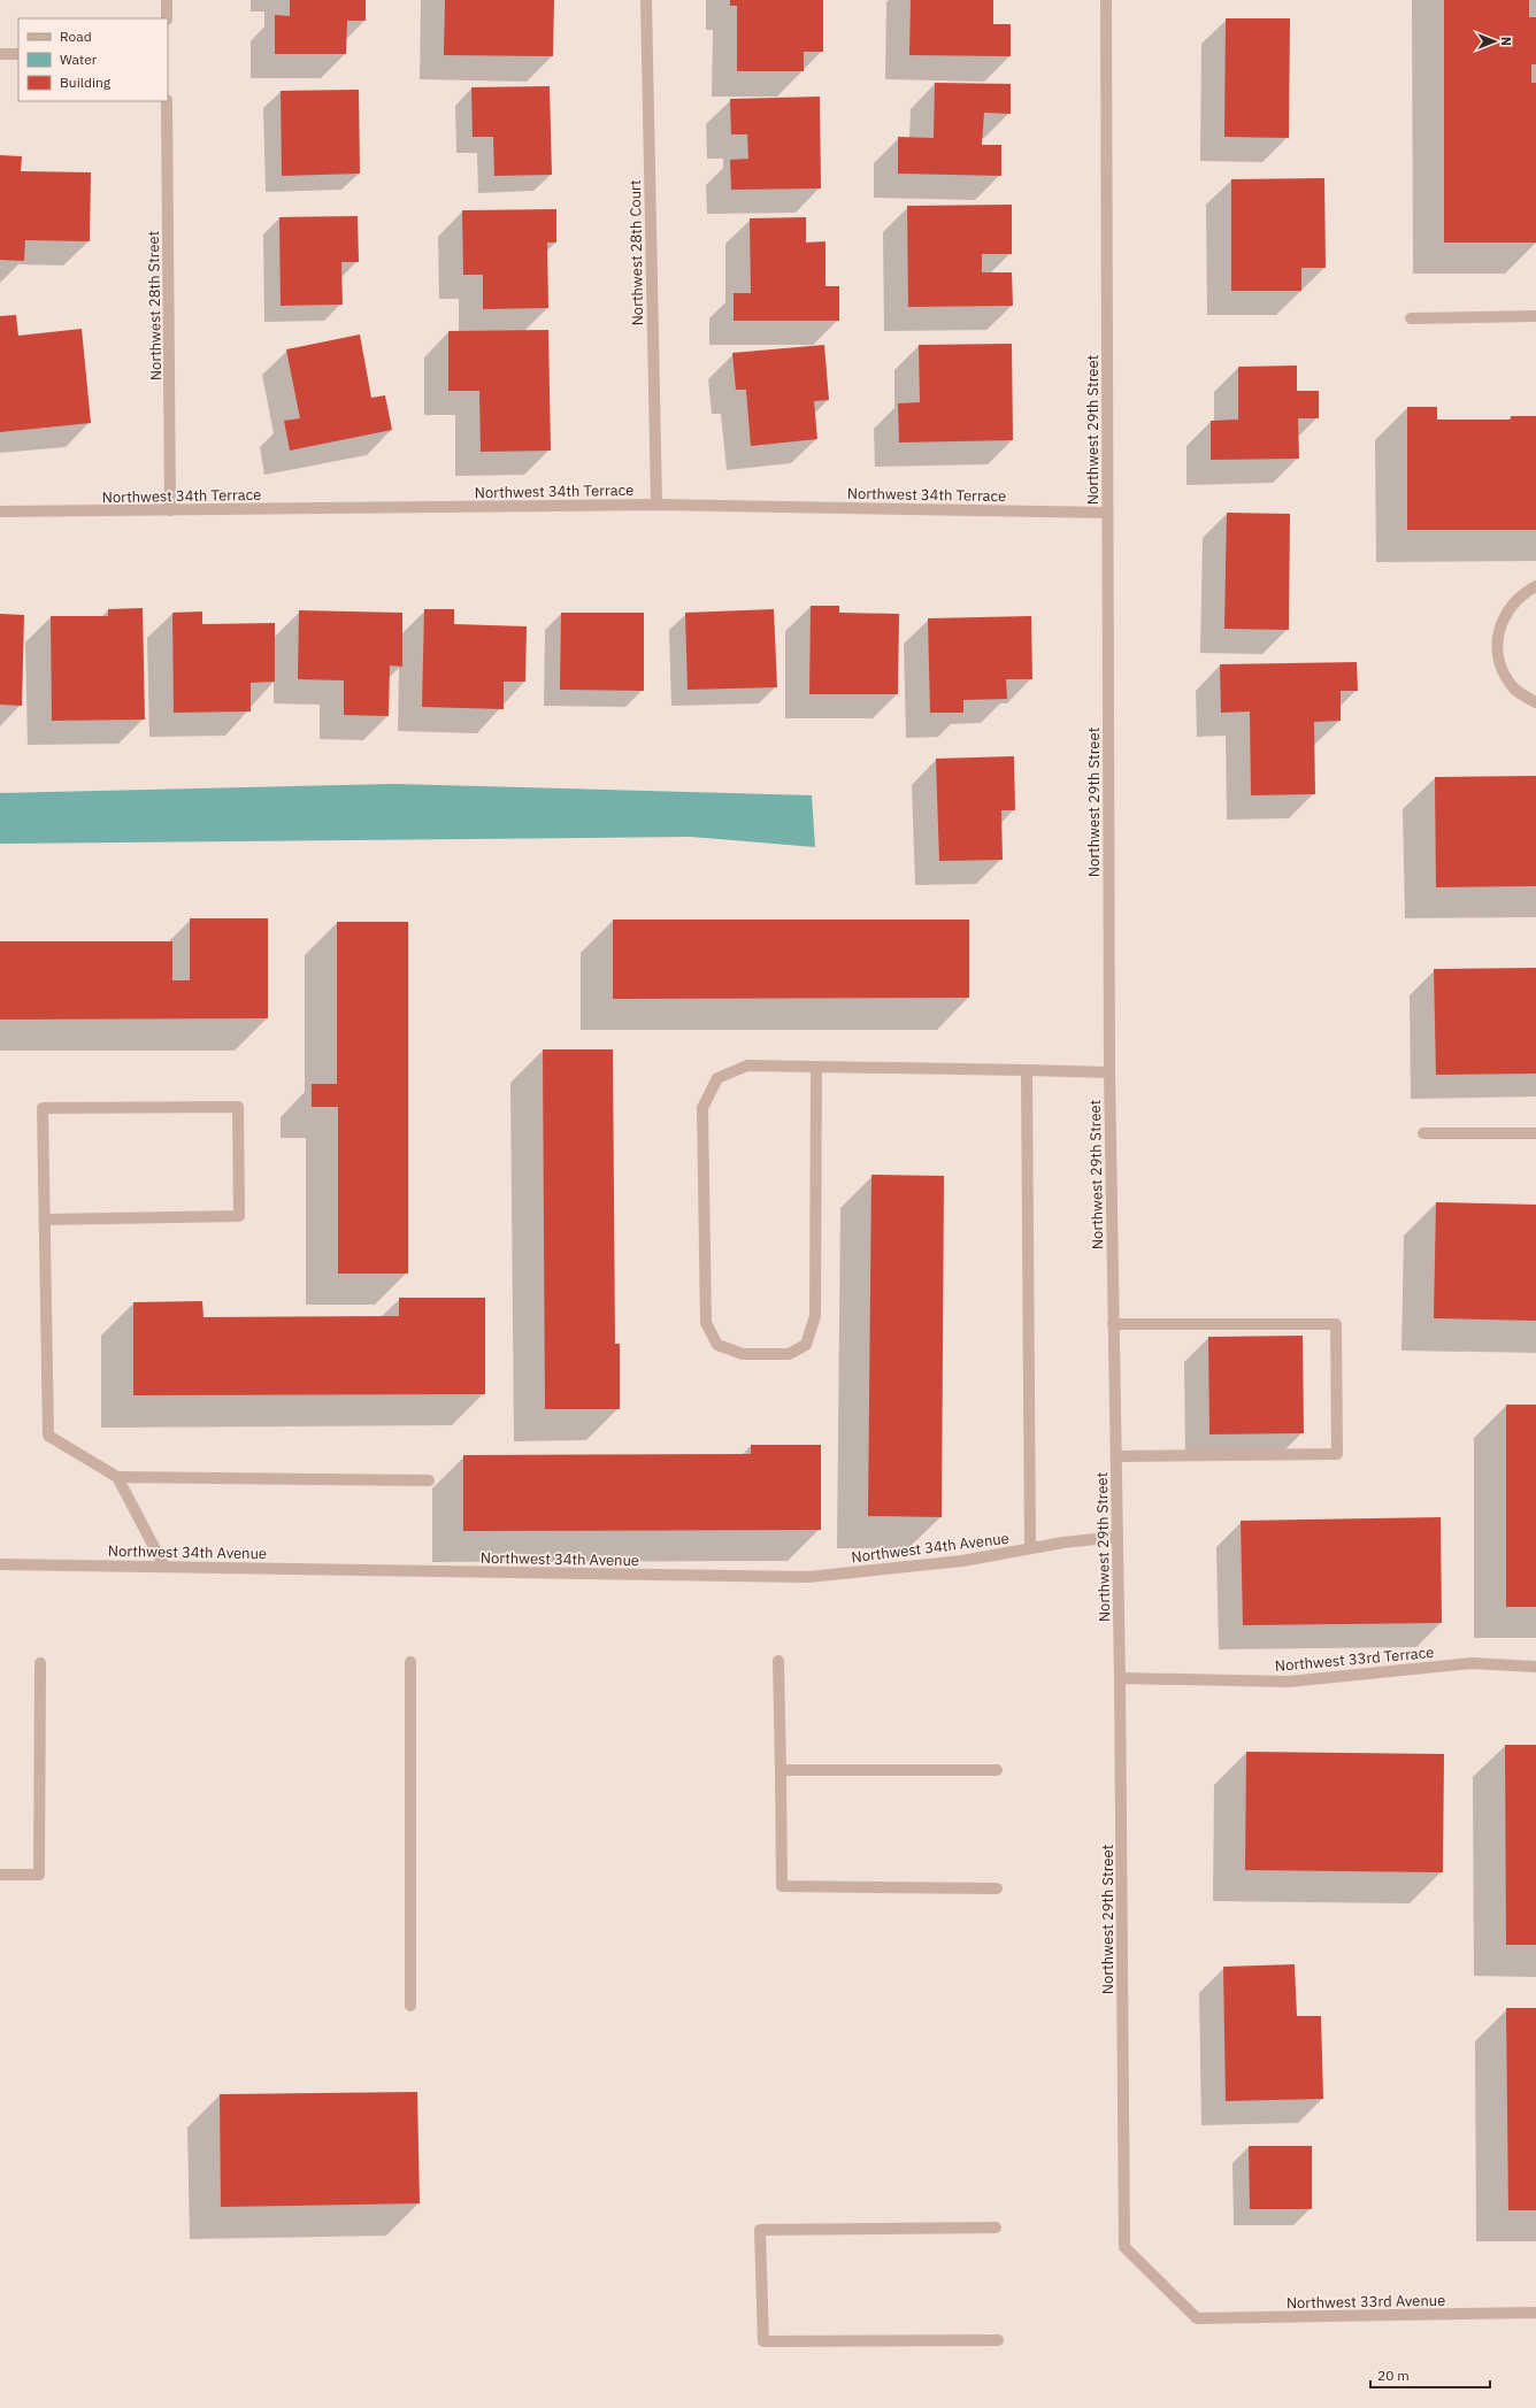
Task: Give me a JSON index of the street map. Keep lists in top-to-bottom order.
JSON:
{
  "streets": {
    "street": [
      "Northwest 28th Court",
      "Northwest 28th Street",
      "Northwest 29th Street",
      "Northwest 34th Terrace",
      "Northwest 34th Avenue",
      "Northwest 33rd Terrace",
      "Northwest 33rd Avenue"
    ]
  },
  "crossings": [
    ["Northwest 28th Court", "Northwest 34th Terrace"],
    ["Northwest 28th Street", "Northwest 34th Terrace"],
    ["Northwest 29th Street", "Northwest 34th Terrace"],
    ["Northwest 29th Street", "Northwest 34th Avenue"],
    ["Northwest 29th Street", "Northwest 33rd Terrace"],
    ["Northwest 29th Street", "Northwest 33rd Avenue"]
  ],
  "legend": ["Road", "Water", "Building"],
  "scale_bar": "20 m",
  "north": "right"
}
